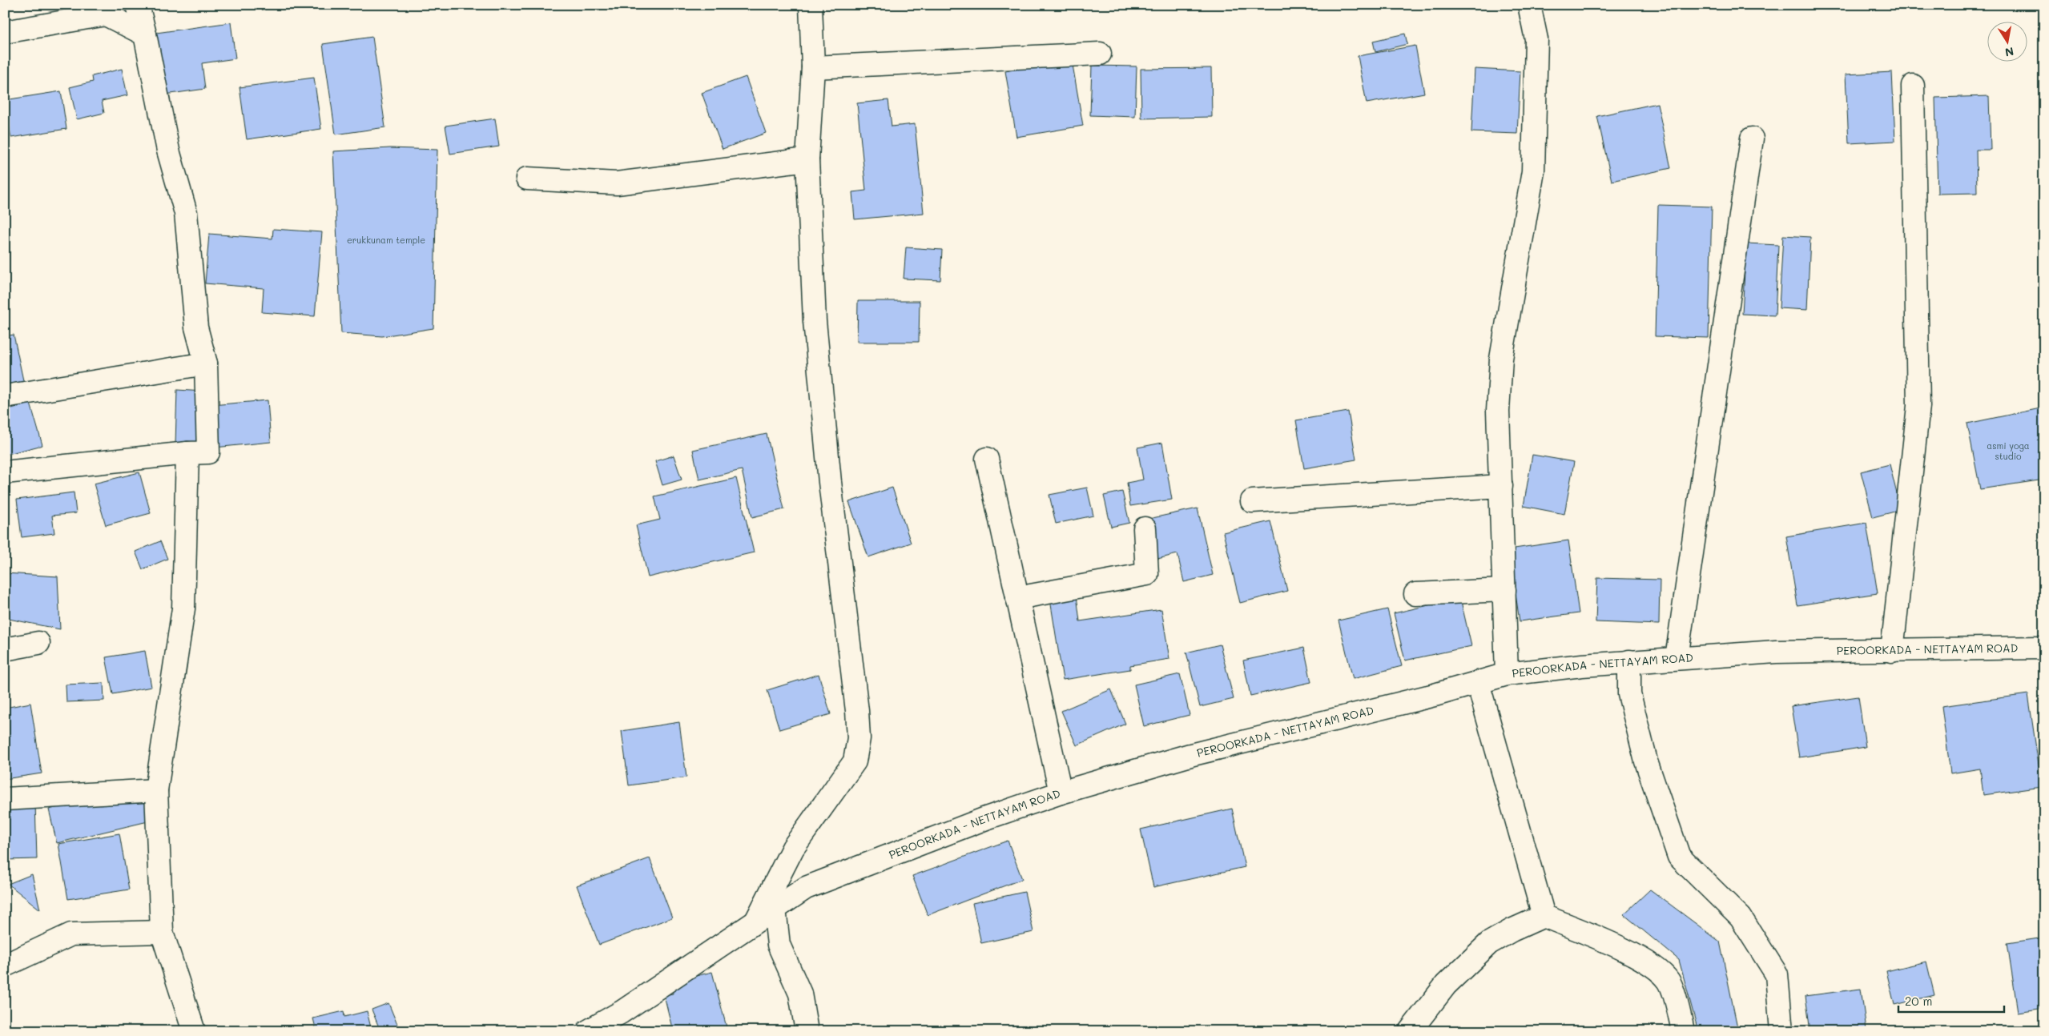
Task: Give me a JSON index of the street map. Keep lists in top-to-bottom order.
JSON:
{
  "streets": {
    "street": ["PEROORKADA - NETTAYAM ROAD"]
  },
  "house_numbers": ["erukkunam temple", "asmi yoga studio"],
  "scale_bar": "20 m",
  "north": "bottom"
}
